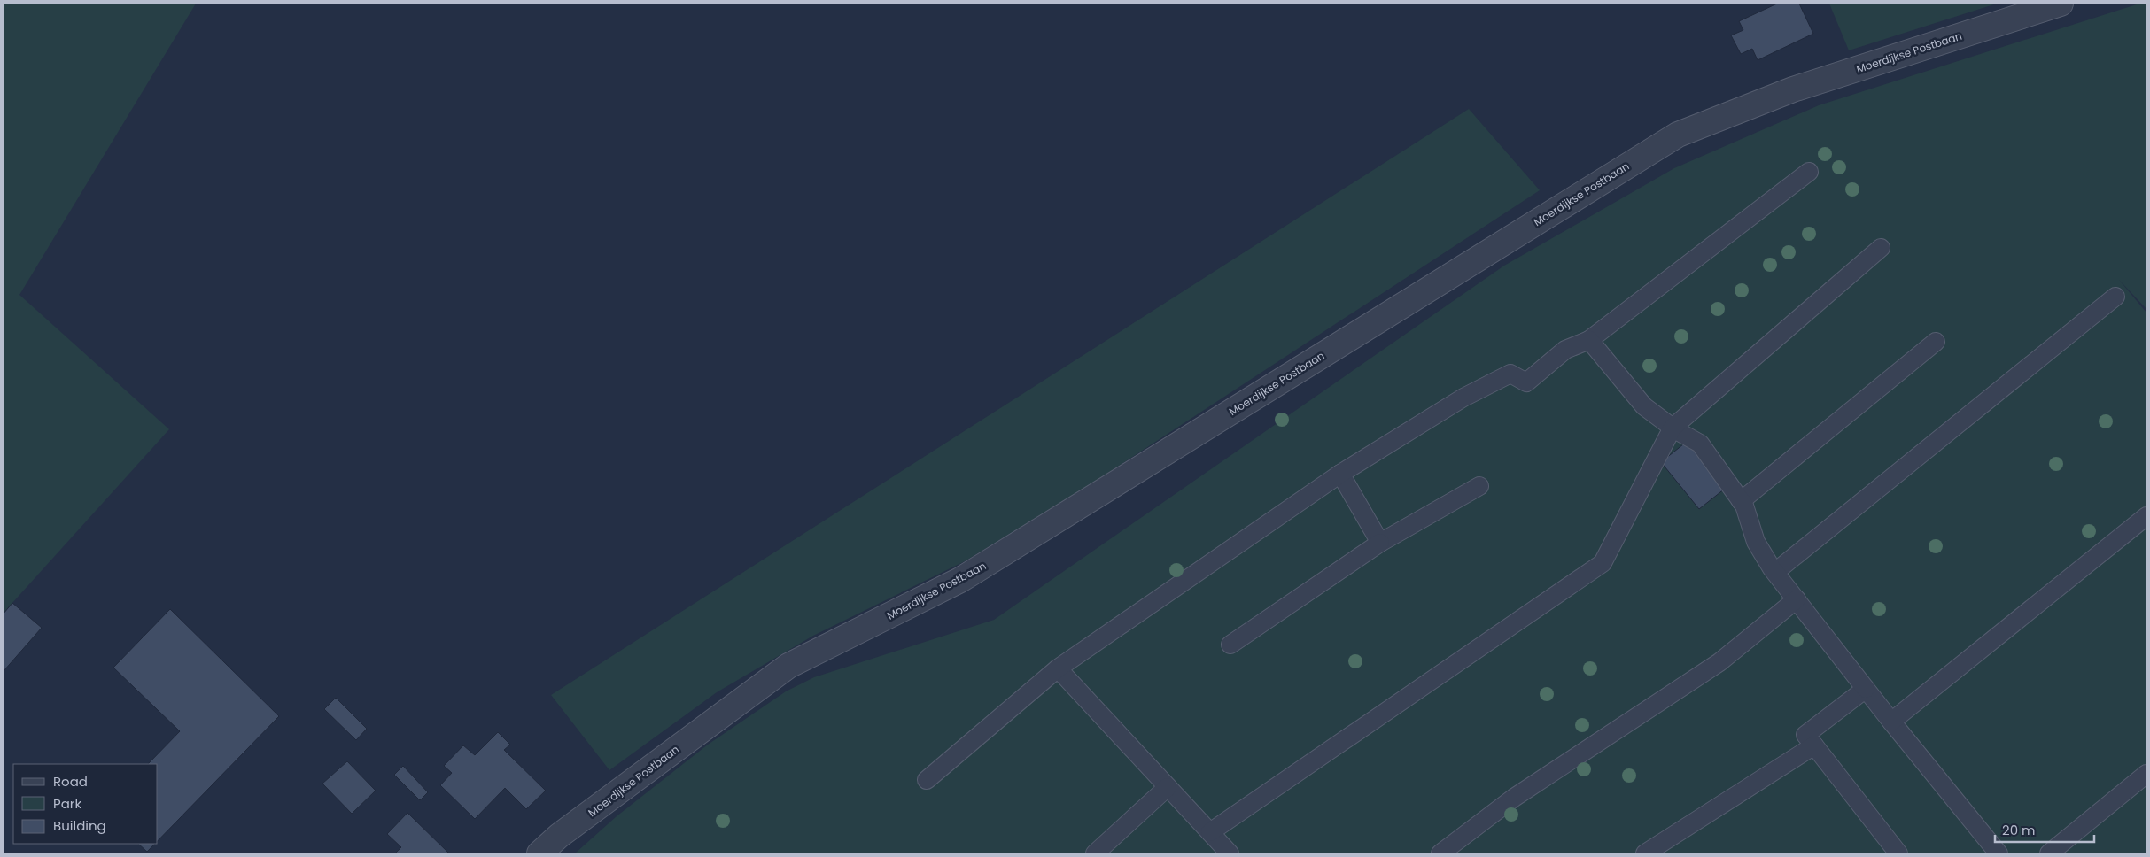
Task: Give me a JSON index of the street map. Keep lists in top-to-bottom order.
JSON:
{
  "streets": {
    "street": ["Moerdijkse Postbaan"]
  },
  "legend": ["Road", "Park", "Building"],
  "scale_bar": "20 m"
}
